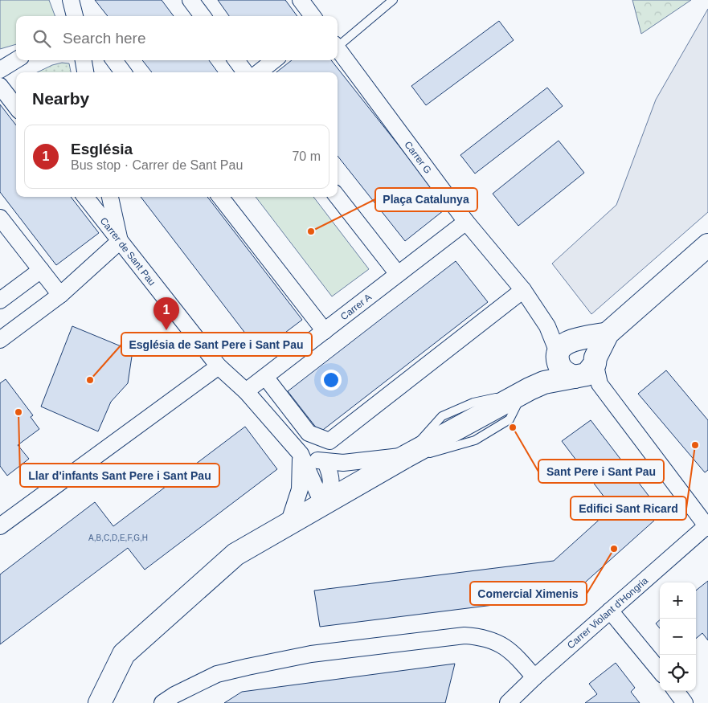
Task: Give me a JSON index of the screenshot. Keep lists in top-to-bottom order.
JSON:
{
  "streets": {
    "street": [
      "Carrer G",
      "Carrer de Sant Pau",
      "Carrer A",
      "Carrer Violant d'Hongria"
    ]
  },
  "crossings": [
    ["Carrer G", "Carrer A"],
    ["Carrer de Sant Pau", "Carrer A"]
  ],
  "places": [
    "Plaça Catalunya",
    "Església de Sant Pere i Sant Pau",
    "Llar d'infants Sant Pere i Sant Pau",
    "Sant Pere i Sant Pau",
    "Edifici Sant Ricard",
    "Comercial Ximenis"
  ],
  "house_numbers": ["A,B,C,D,E,F,G,H"],
  "page": {
    "search": "Search here",
    "heading": "Nearby",
    "list": [
      {
        "mark": "1",
        "name": "Església",
        "note": "Bus stop · Carrer de Sant Pau",
        "value": "70 m"
      }
    ],
    "pins": "1",
    "map_buttons": ["+", "−"]
  }
}
